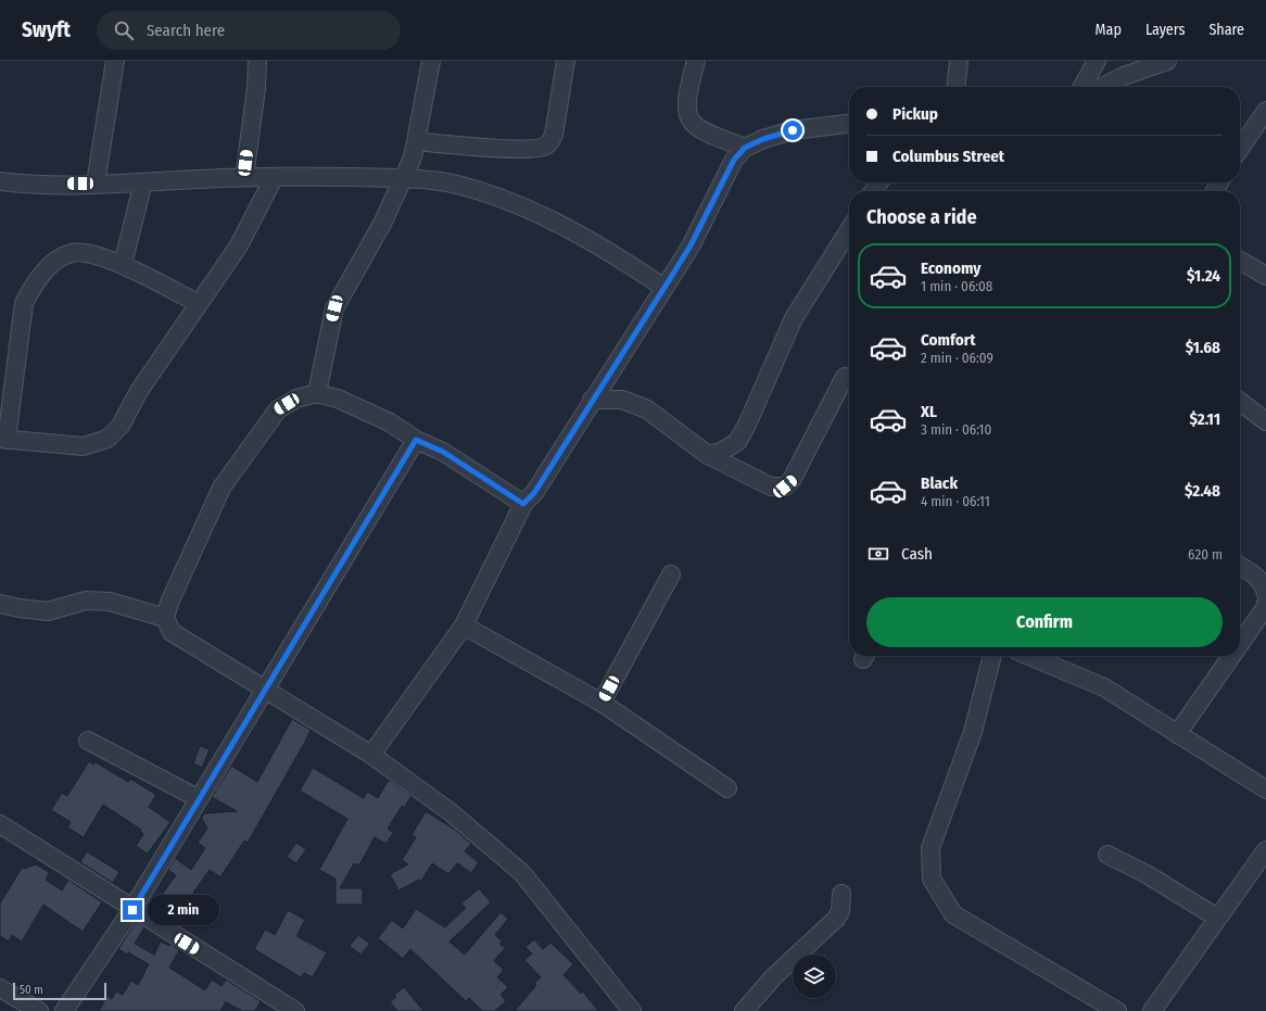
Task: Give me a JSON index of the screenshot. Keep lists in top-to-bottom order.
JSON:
{
  "scale_bar": "50 m",
  "page": {
    "header": "Swyft",
    "search": "Search here",
    "nav": ["Map", "Layers", "Share"],
    "banner": ["Pickup", "Columbus Street"],
    "heading": "Choose a ride",
    "list": [
      {
        "name": "Economy",
        "note": "1 min · 06:08",
        "value": "$1.24"
      },
      {
        "name": "Comfort",
        "note": "2 min · 06:09",
        "value": "$1.68"
      },
      {
        "name": "XL",
        "note": "3 min · 06:10",
        "value": "$2.11"
      },
      {
        "name": "Black",
        "note": "4 min · 06:11",
        "value": "$2.48"
      }
    ],
    "pay": ["Cash", "620 m"],
    "buttons": "Confirm",
    "bubble": "2 min",
    "scale": "50 m"
  }
}
